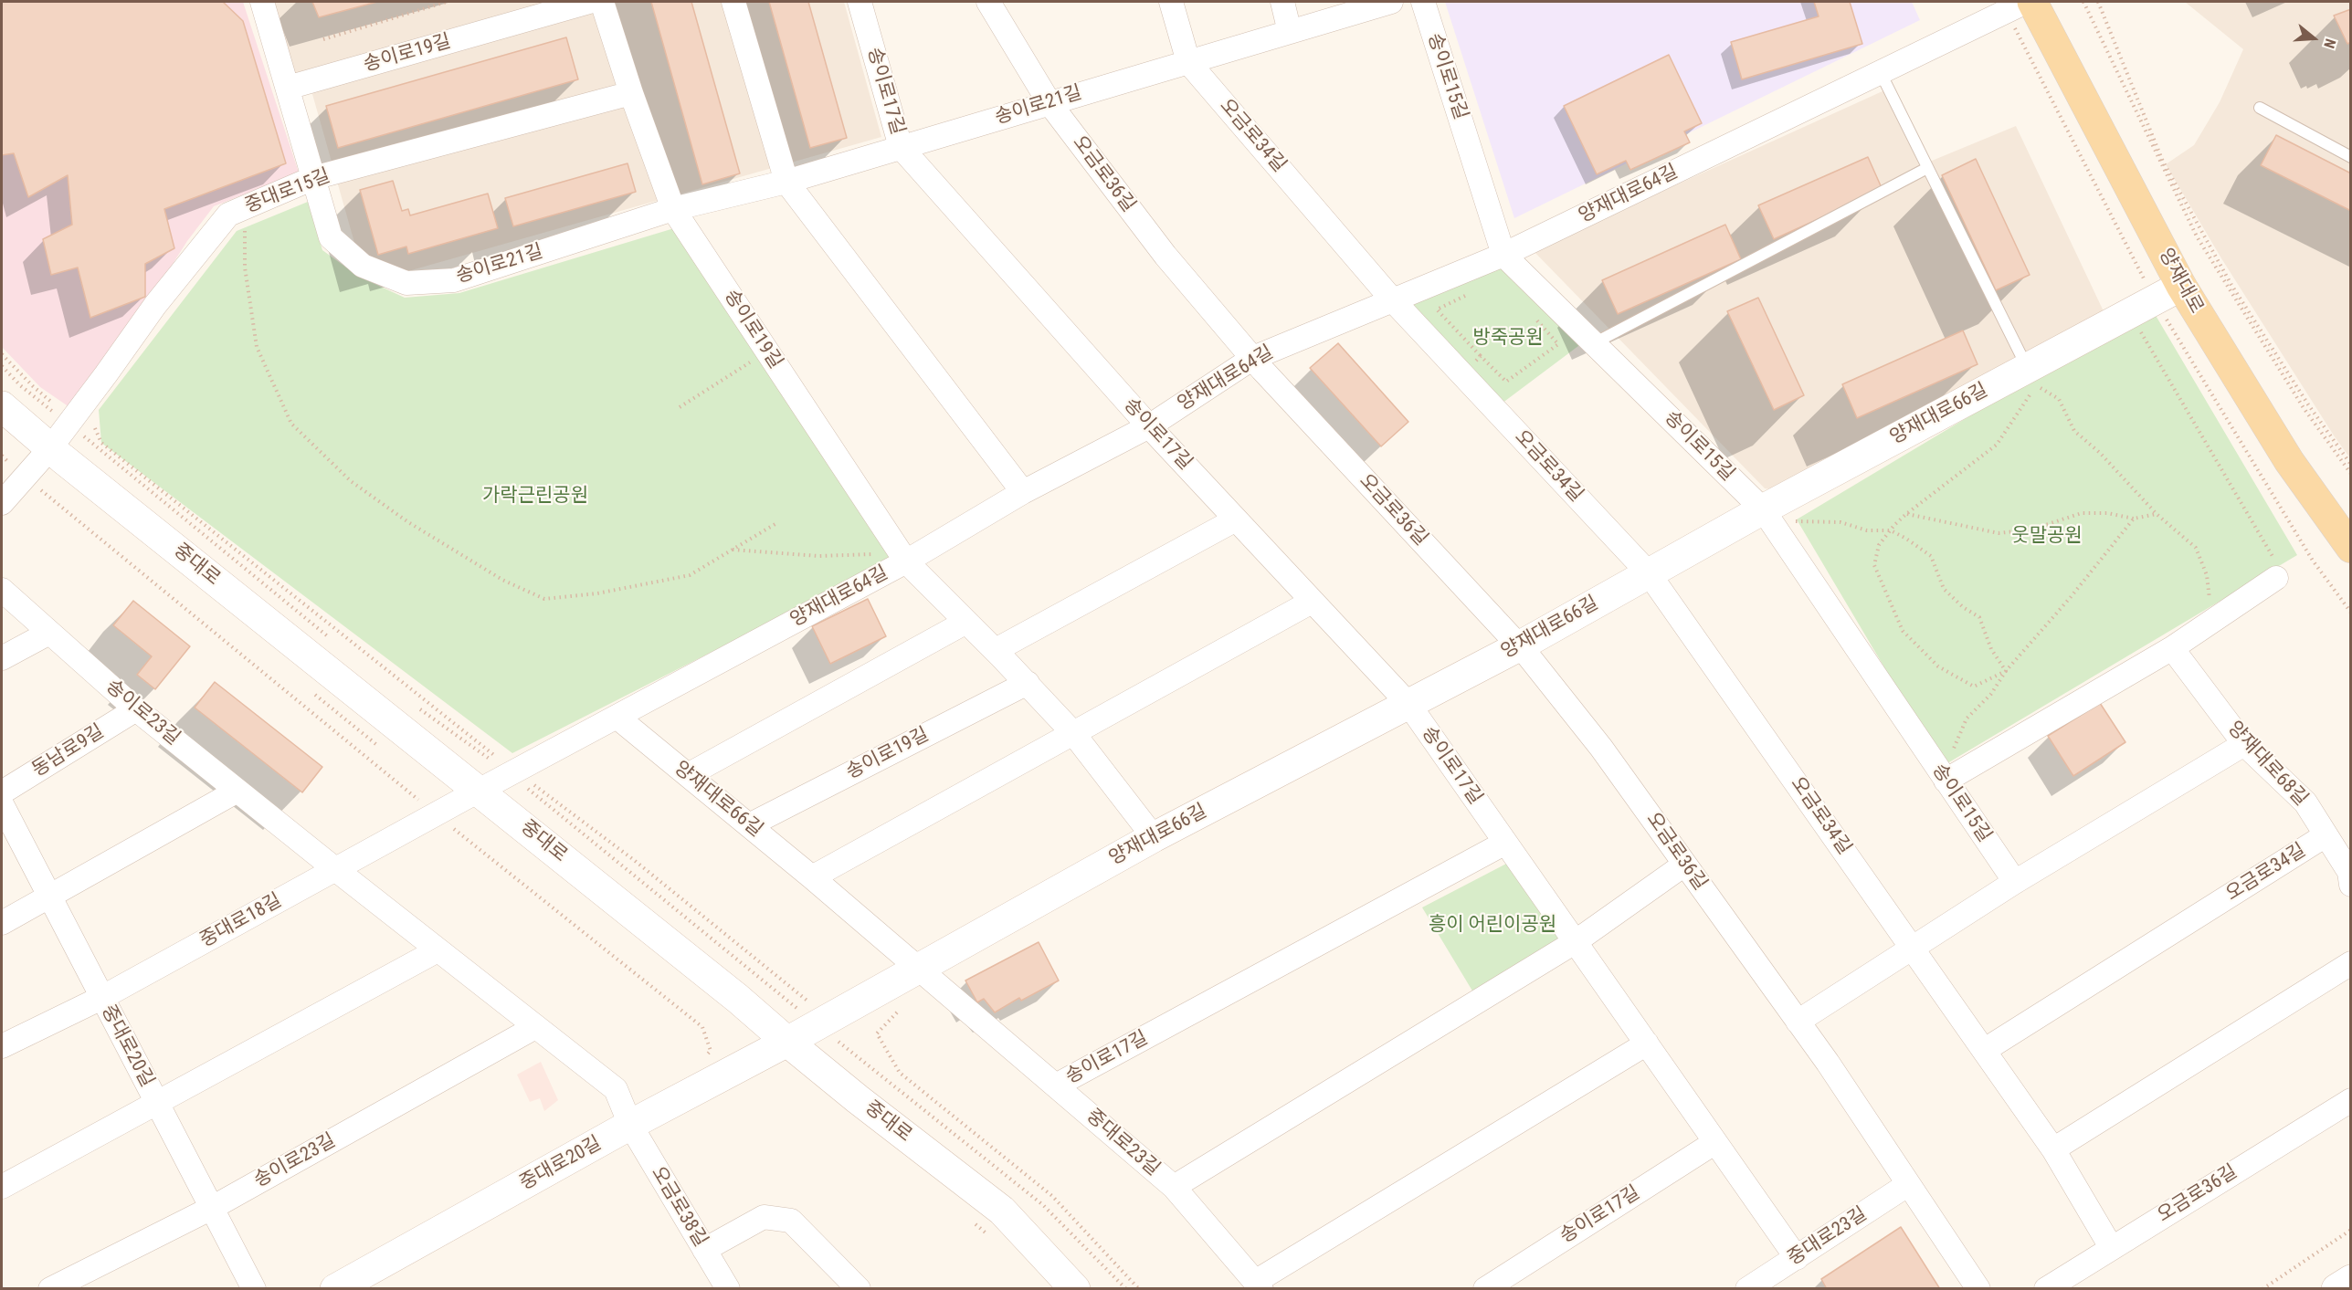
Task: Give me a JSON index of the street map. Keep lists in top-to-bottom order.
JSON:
{
  "streets": {
    "main road": ["양재대로"],
    "street": [
      "송이로19길",
      "송이로15길",
      "송이로17길",
      "송이로21길",
      "오금로34길",
      "오금로36길",
      "중대로15길",
      "양재대로64길",
      "양재대로66길",
      "중대로",
      "송이로23길",
      "동남로9길",
      "양재대로68길",
      "중대로18길",
      "중대로20길",
      "중대로23길",
      "오금로38길"
    ]
  },
  "crossings": [
    ["송이로19길", "송이로21길"],
    ["송이로19길", "중대로15길"],
    ["송이로19길", "양재대로64길"],
    ["송이로19길", "양재대로66길"],
    ["송이로15길", "양재대로64길"],
    ["송이로15길", "양재대로66길"],
    ["송이로17길", "송이로21길"],
    ["송이로17길", "양재대로64길"],
    ["송이로17길", "양재대로66길"],
    ["송이로17길", "중대로23길"],
    ["송이로21길", "오금로34길"],
    ["송이로21길", "오금로36길"],
    ["송이로21길", "중대로15길"],
    ["오금로34길", "오금로36길"],
    ["오금로34길", "양재대로64길"],
    ["오금로34길", "양재대로66길"],
    ["오금로34길", "양재대로68길"],
    ["오금로36길", "양재대로64길"],
    ["오금로36길", "양재대로66길"],
    ["오금로36길", "중대로23길"],
    ["중대로15길", "중대로"],
    ["양재대로64길", "양재대로66길"],
    ["양재대로64길", "중대로"],
    ["양재대로64길", "중대로18길"],
    ["양재대로", "양재대로66길"],
    ["양재대로66길", "중대로"],
    ["양재대로66길", "중대로20길"],
    ["양재대로66길", "중대로23길"],
    ["중대로", "중대로18길"],
    ["중대로", "중대로20길"],
    ["송이로23길", "동남로9길"],
    ["송이로23길", "중대로18길"],
    ["송이로23길", "중대로20길"],
    ["송이로23길", "오금로38길"],
    ["중대로18길", "중대로20길"],
    ["중대로20길", "오금로38길"]
  ],
  "parks": [
    "방죽공원",
    "가락근린공원",
    "웃말공원",
    "흥이 어린이공원"
  ],
  "north": "right"
}
